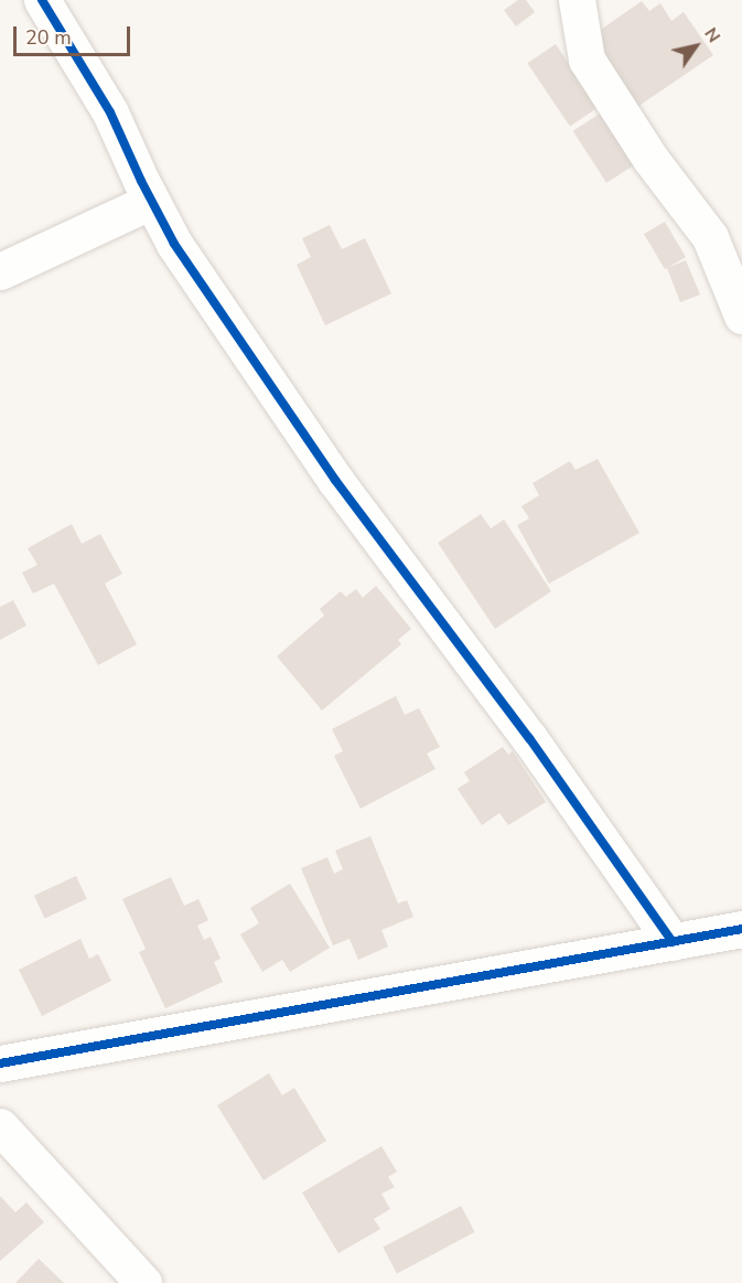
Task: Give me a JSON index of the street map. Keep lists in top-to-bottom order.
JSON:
{
  "scale_bar": "20 m",
  "north": "top right"
}
